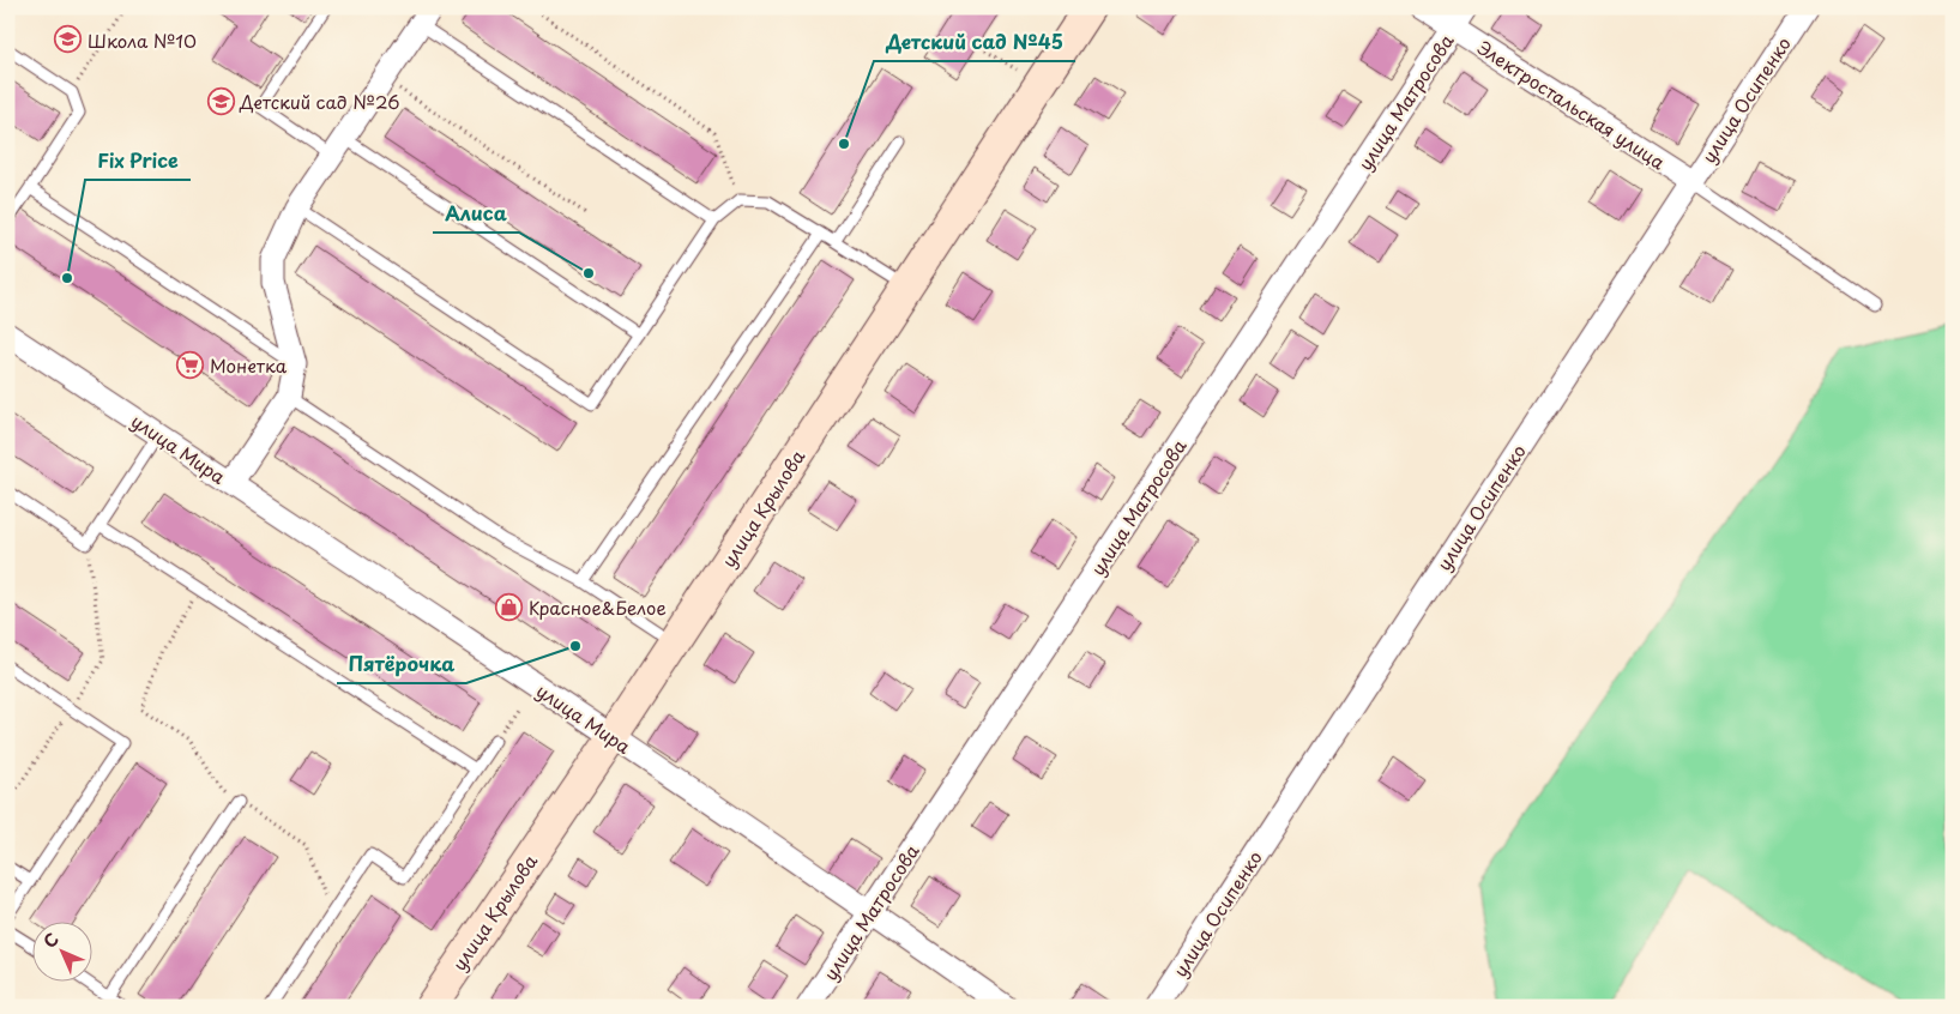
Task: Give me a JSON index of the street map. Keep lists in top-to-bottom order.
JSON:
{
  "streets": {
    "main road": ["улица Крылова"],
    "street": [
      "улица Осипенко",
      "улица Матросова",
      "Электростальская улица",
      "улица Мира"
    ]
  },
  "crossings": [
    ["улица Осипенко", "Электростальская улица"],
    ["улица Матросова", "Электростальская улица"],
    ["улица Матросова", "улица Мира"],
    ["улица Мира", "улица Крылова"]
  ],
  "places": {
    "school or university": ["Школа №10", "Детский сад №26"],
    "other": [
      "Детский сад №45",
      "Алиса",
      "Fix Price",
      "Пятёрочка"
    ],
    "supermarket": ["Монетка"],
    "shop": ["Красное&Белое"]
  },
  "north": "top left"
}
